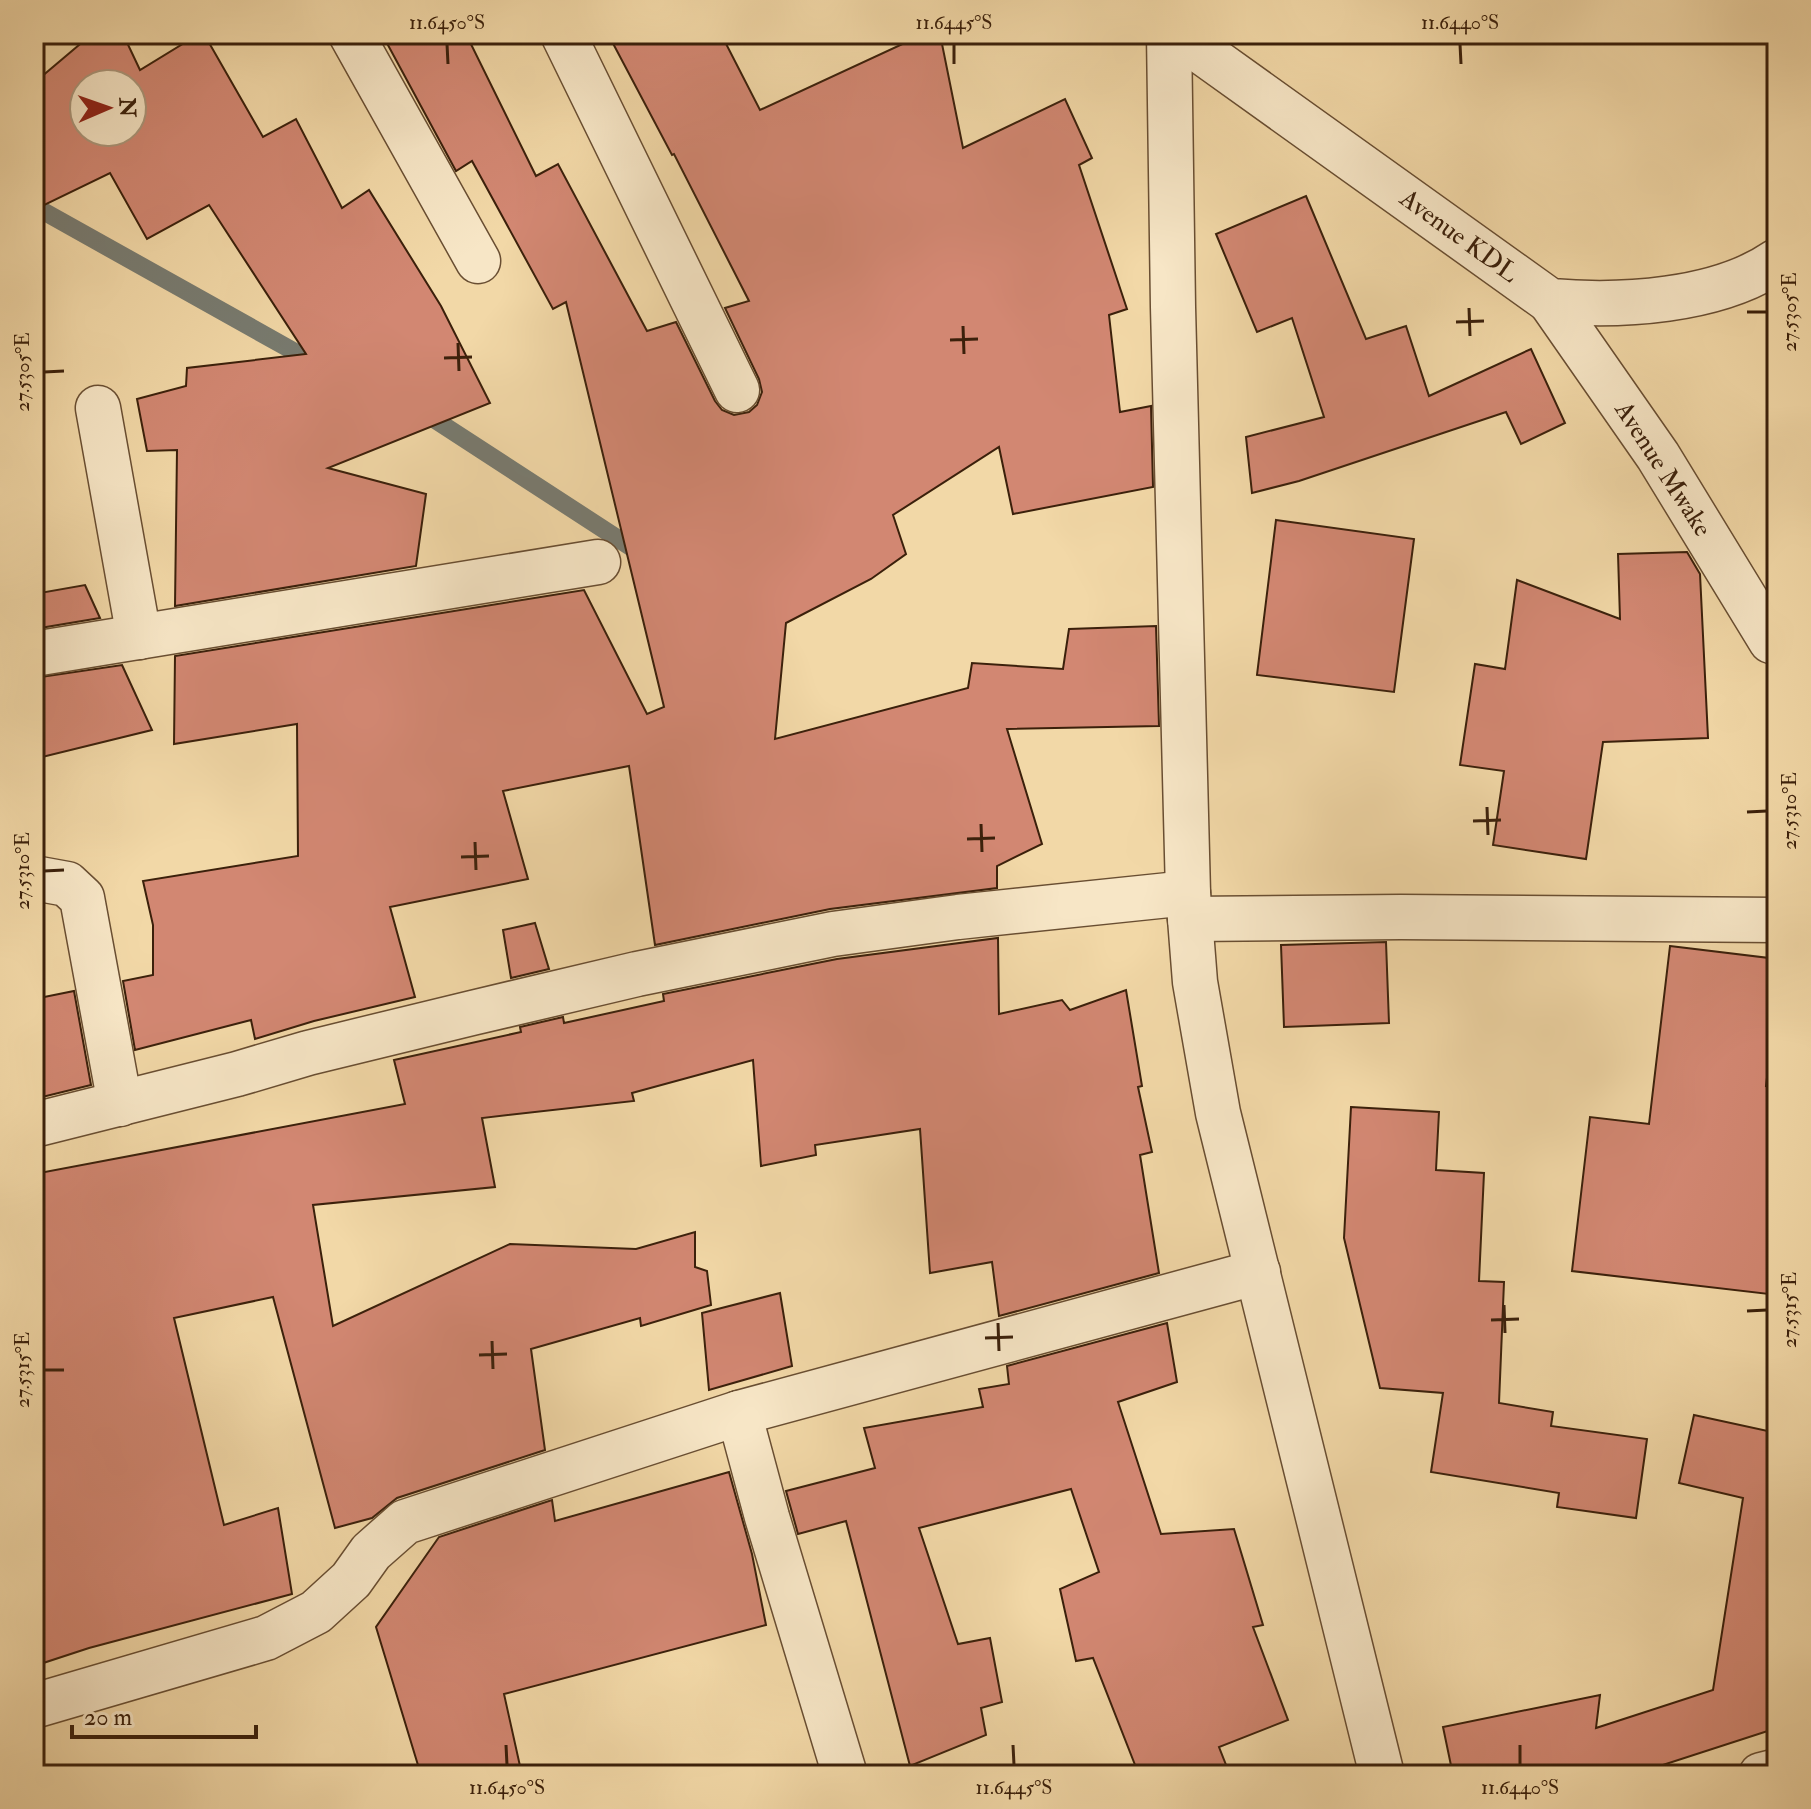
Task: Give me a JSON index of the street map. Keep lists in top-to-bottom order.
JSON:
{
  "streets": {
    "street": ["Avenue KDL", "Avenue Mwake"]
  },
  "crossings": [
    ["Avenue KDL", "Avenue Mwake"]
  ],
  "scale_bar": "20 m",
  "north": "right",
  "coordinates": [
    "11.6450°S",
    "11.6445°S",
    "11.6440°S",
    "27.5305°E",
    "27.5310°E",
    "27.5315°E"
  ]
}
